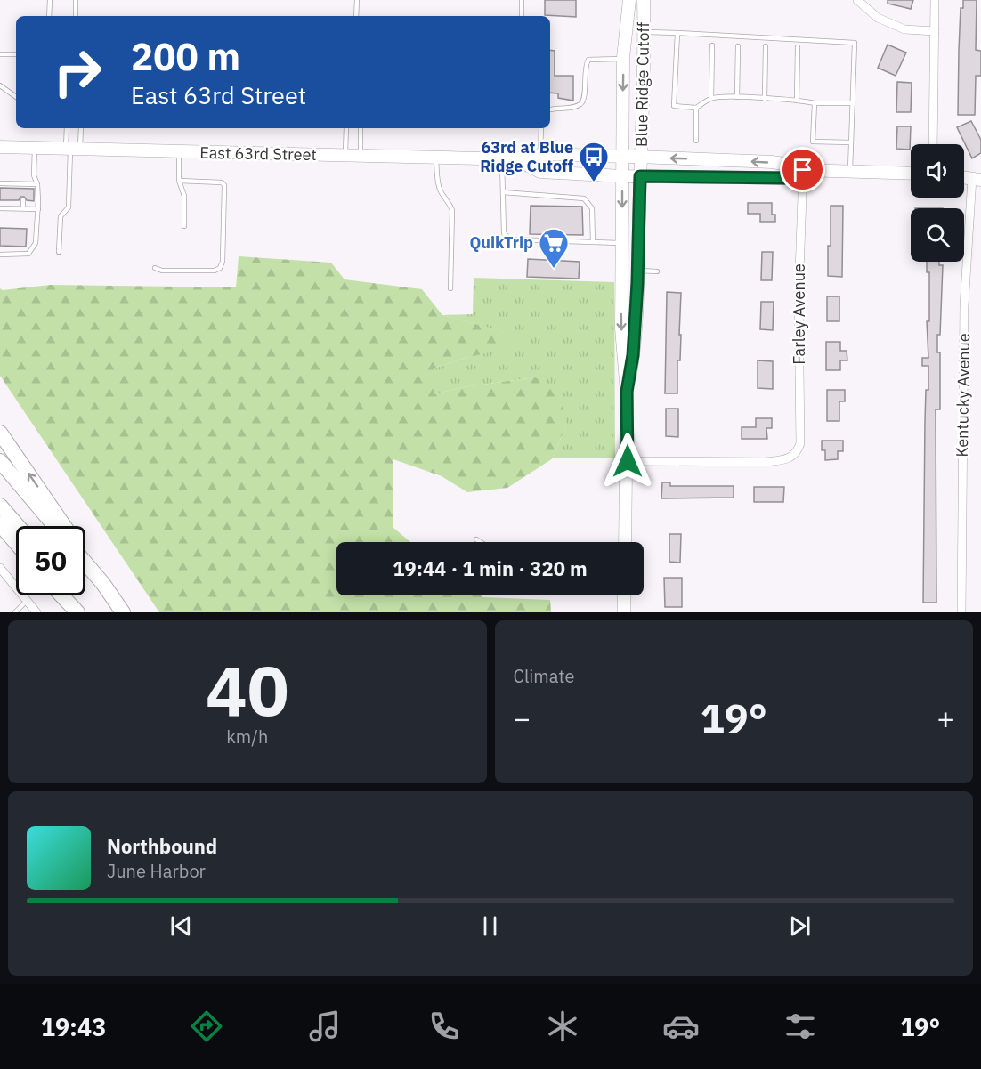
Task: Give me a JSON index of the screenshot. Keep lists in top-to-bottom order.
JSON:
{
  "streets": {
    "main road": ["Blue Ridge Cutoff", "East 63rd Street"],
    "street": ["Farley Avenue", "Kentucky Avenue"]
  },
  "crossings": [
    ["Blue Ridge Cutoff", "East 63rd Street"],
    ["Blue Ridge Cutoff", "Farley Avenue"],
    ["East 63rd Street", "Farley Avenue"]
  ],
  "places": {
    "bus stop": ["63rd at Blue Ridge Cutoff"],
    "supermarket": ["QuikTrip"]
  },
  "page": {
    "turn": ["200 m", "East 63rd Street"],
    "limit": "50",
    "trip": "19:44 · 1 min · 320 m",
    "tile": [
      ["40", "km/h"],
      "Climate"
    ],
    "heat": ["−", "19°", "+"],
    "song": ["Northbound", "June Harbor"],
    "tabs": ["19:43", "19°"]
  }
}
